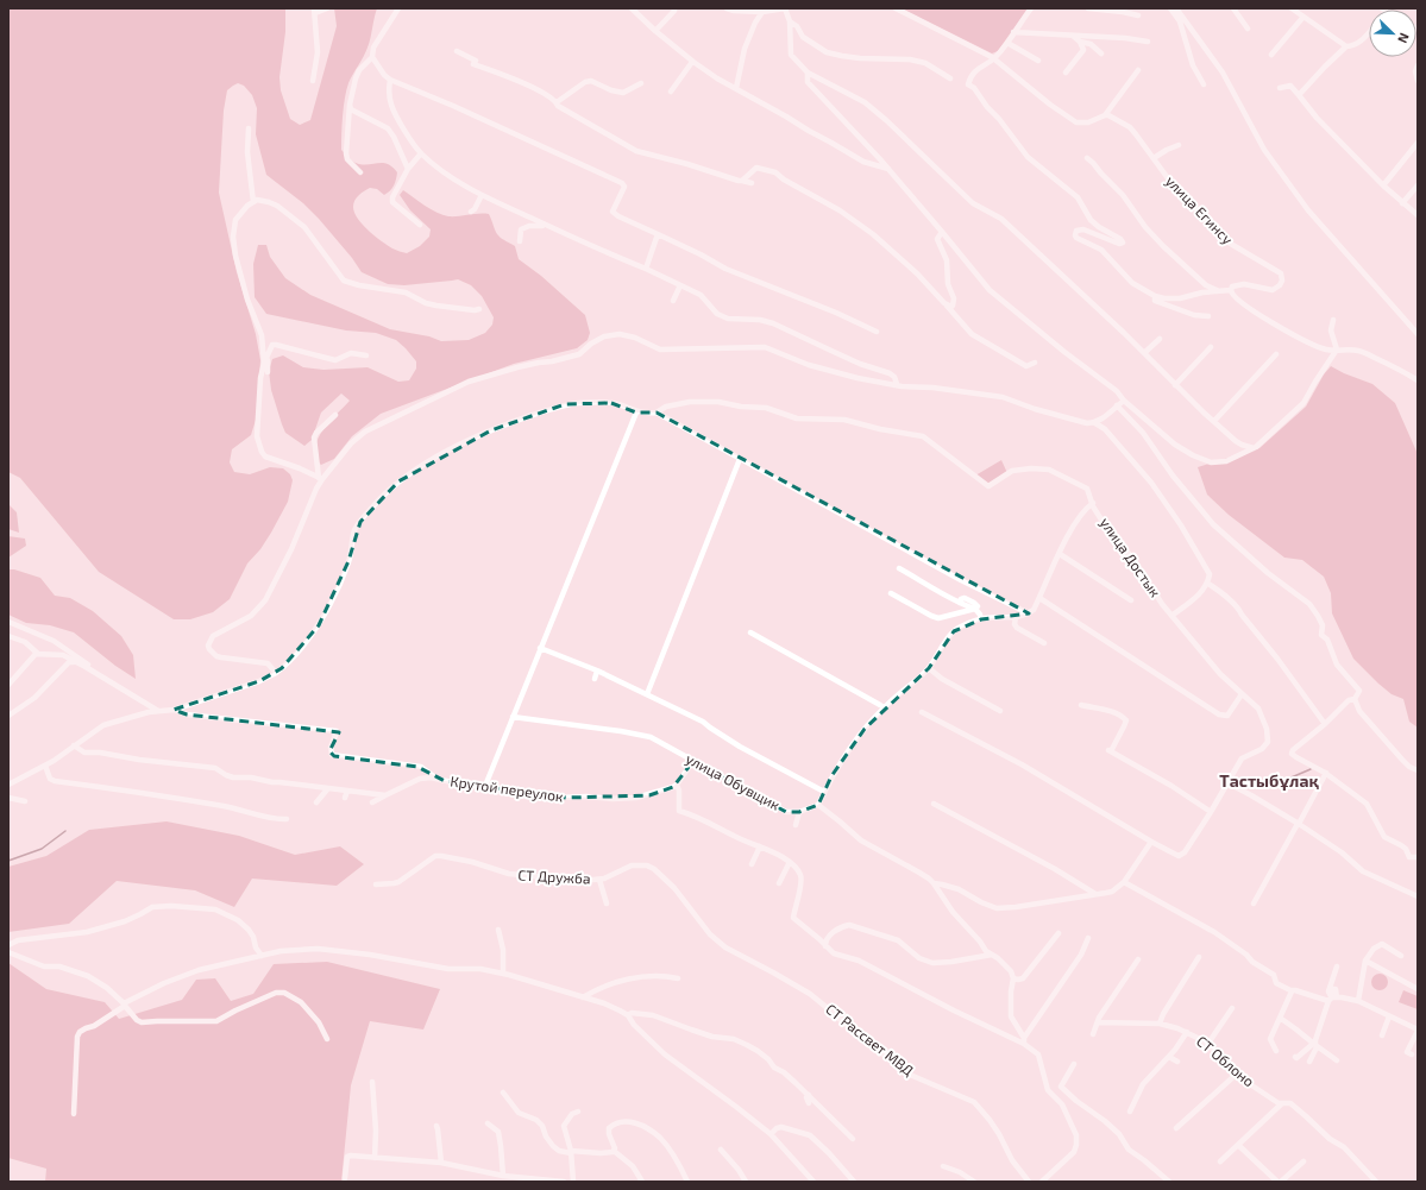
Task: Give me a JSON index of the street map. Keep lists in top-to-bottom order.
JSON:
{
  "streets": {
    "street": [
      "улица Егинсу",
      "улица Достык",
      "улица Обувщик",
      "Крутой переулок",
      "СТ Дружба",
      "СТ Рассвет МВД",
      "СТ Облоно"
    ]
  },
  "crossings": [
    ["СТ Дружба", "СТ Рассвет МВД"]
  ],
  "districts": ["Тастыбұлақ"],
  "north": "bottom right"
}
